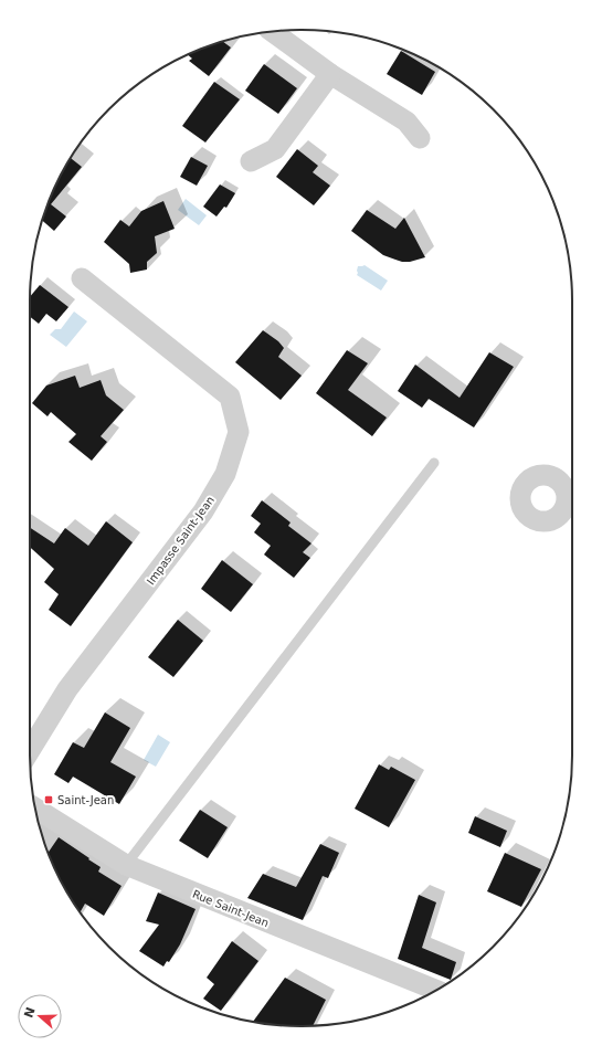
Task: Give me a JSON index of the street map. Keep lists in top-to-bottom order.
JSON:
{
  "streets": {
    "street": ["Impasse Saint-Jean", "Rue Saint-Jean"]
  },
  "places": {
    "transit": ["Saint-Jean"]
  },
  "north": "left"
}
